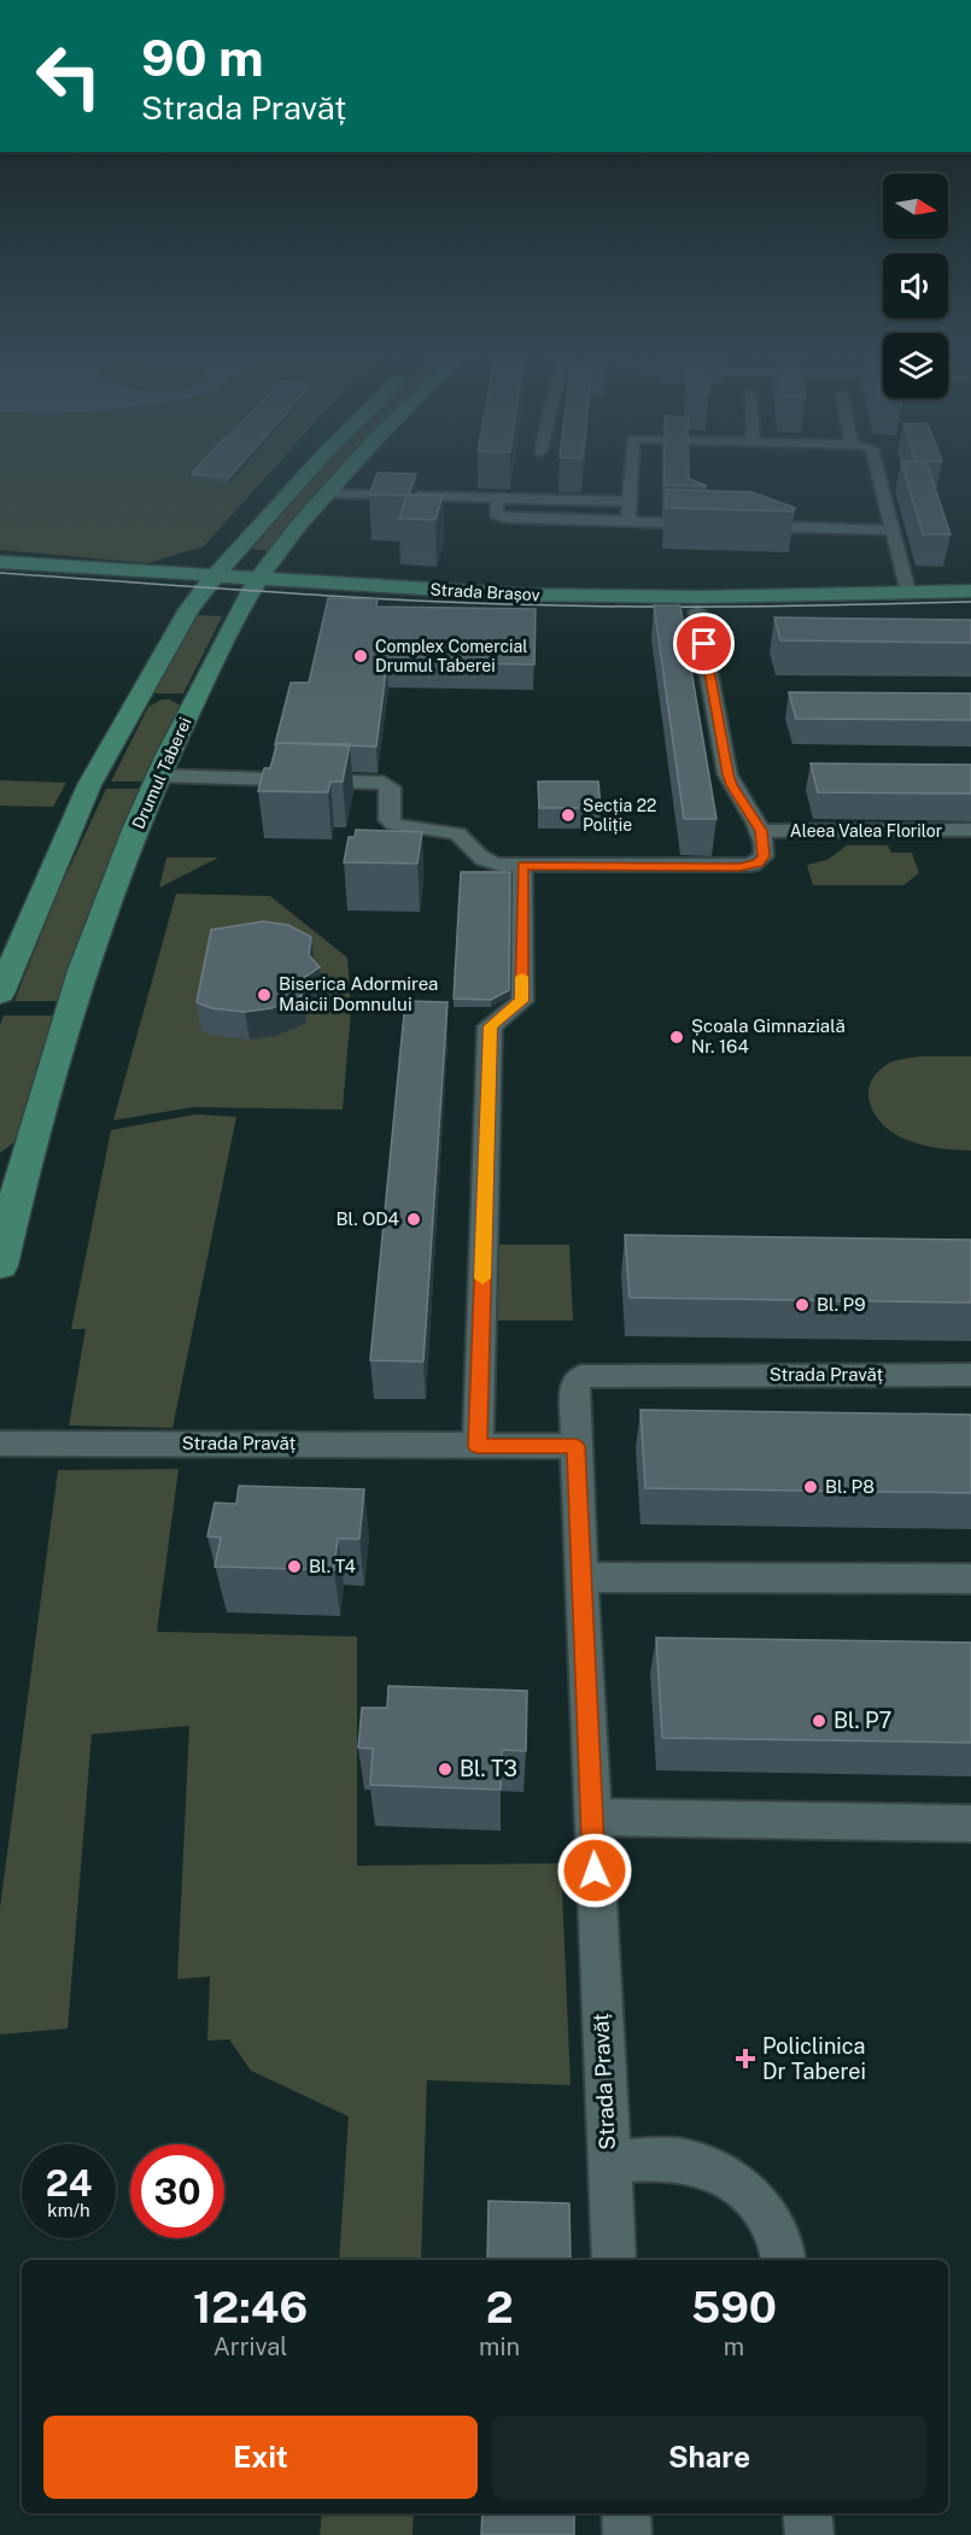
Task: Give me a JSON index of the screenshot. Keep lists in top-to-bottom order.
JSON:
{
  "streets": {
    "main road": ["Strada Brașov", "Drumul Taberei"],
    "street": ["Aleea Valea Florilor", "Strada Pravăț"]
  },
  "crossings": [
    ["Strada Brașov", "Drumul Taberei"]
  ],
  "places": {
    "other": [
      "Complex Comercial Drumul Taberei",
      "Secția 22 Poliție",
      "Biserica Adormirea Maicii Domnului",
      "Școala Gimnazială Nr. 164",
      "Bl. OD4",
      "Bl. P9",
      "Bl. P8",
      "Bl. T4",
      "Bl. P7",
      "Bl. T3"
    ],
    "health": ["Policlinica Dr Taberei"]
  },
  "north": "right",
  "page": {
    "turn": ["90 m", "Strada Pravăț"],
    "speed": "24 km/h",
    "limit": "30",
    "eta": [
      "12:46",
      "Arrival",
      "2",
      "min",
      "590",
      "m"
    ],
    "buttons": ["Exit", "Share"]
  }
}
